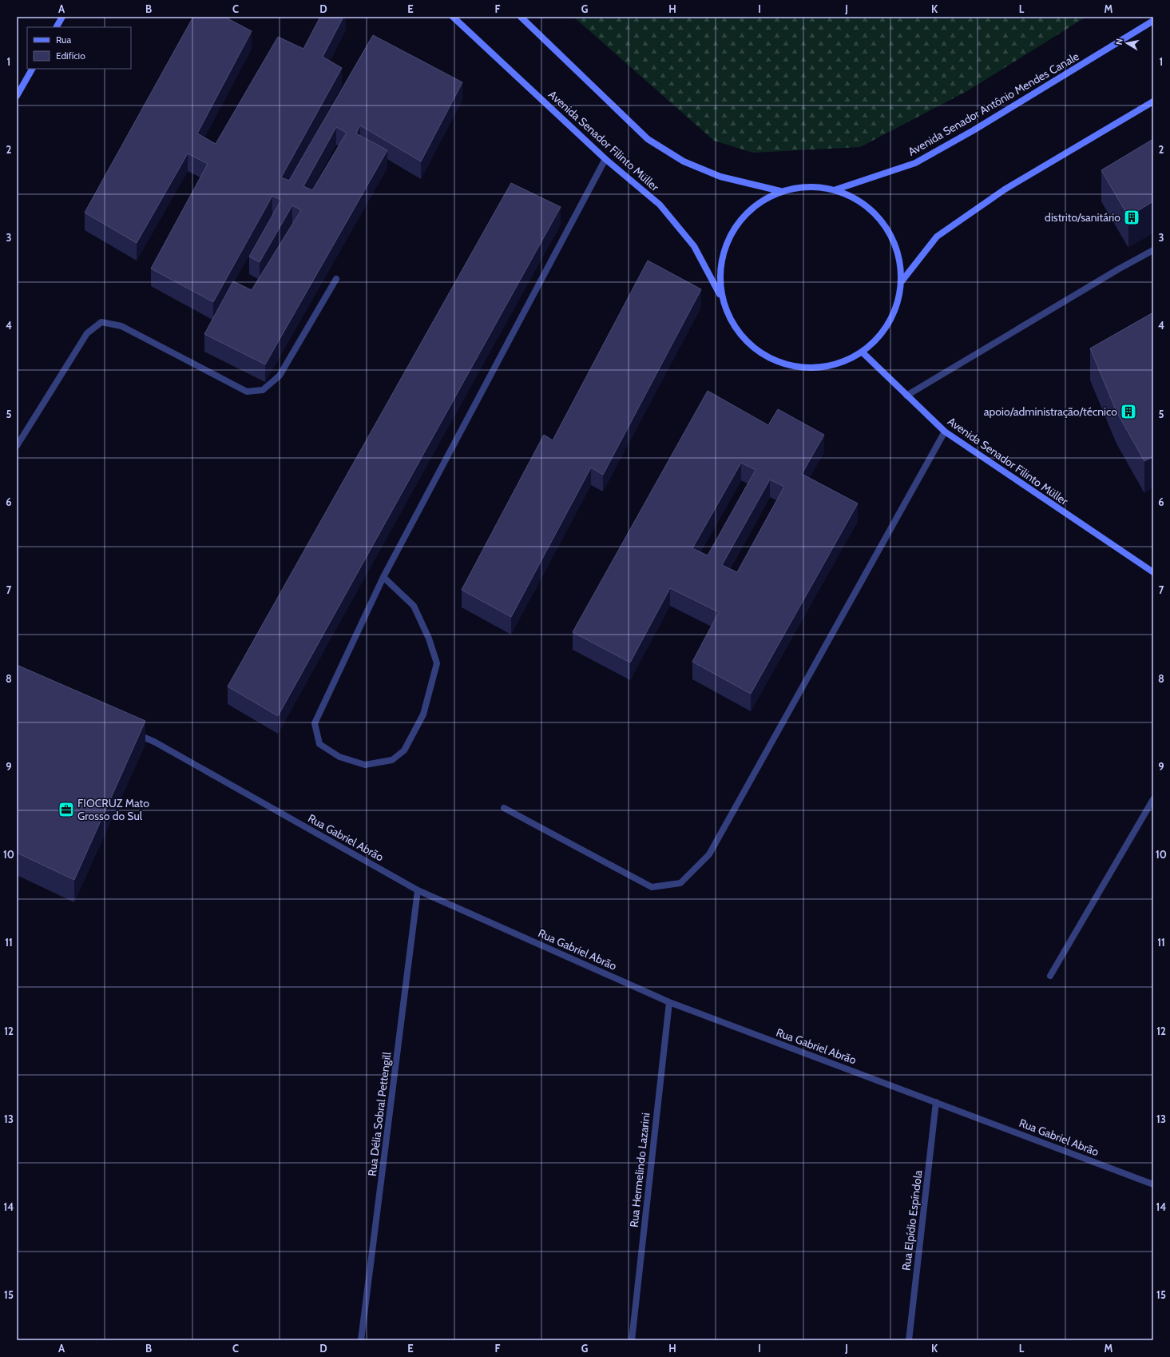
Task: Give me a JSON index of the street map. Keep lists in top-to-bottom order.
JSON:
{
  "streets": {
    "main road": ["Avenida Senador Antônio Mendes Canale", "Avenida Senador Filinto Müller"],
    "street": [
      "Rua Gabriel Abrão",
      "Rua Délia Sobral Pettengill",
      "Rua Hermelindo Lazarini",
      "Rua Elpídio Espíndola"
    ]
  },
  "crossings": [
    ["Rua Gabriel Abrão", "Rua Délia Sobral Pettengill"],
    ["Rua Gabriel Abrão", "Rua Hermelindo Lazarini"],
    ["Rua Gabriel Abrão", "Rua Elpídio Espíndola"]
  ],
  "places": {
    "building": ["distrito/sanitário", "apoio/administração/técnico"],
    "office": ["FIOCRUZ Mato Grosso do Sul"]
  },
  "legend": ["Rua", "Edifício"],
  "north": "left",
  "grid": {
    "columns": [
      "A",
      "B",
      "C",
      "D",
      "E",
      "F",
      "G",
      "H",
      "I",
      "J",
      "K",
      "L",
      "M"
    ],
    "rows": [
      "1",
      "2",
      "3",
      "4",
      "5",
      "6",
      "7",
      "8",
      "9",
      "10",
      "11",
      "12",
      "13",
      "14",
      "15"
    ]
  }
}
